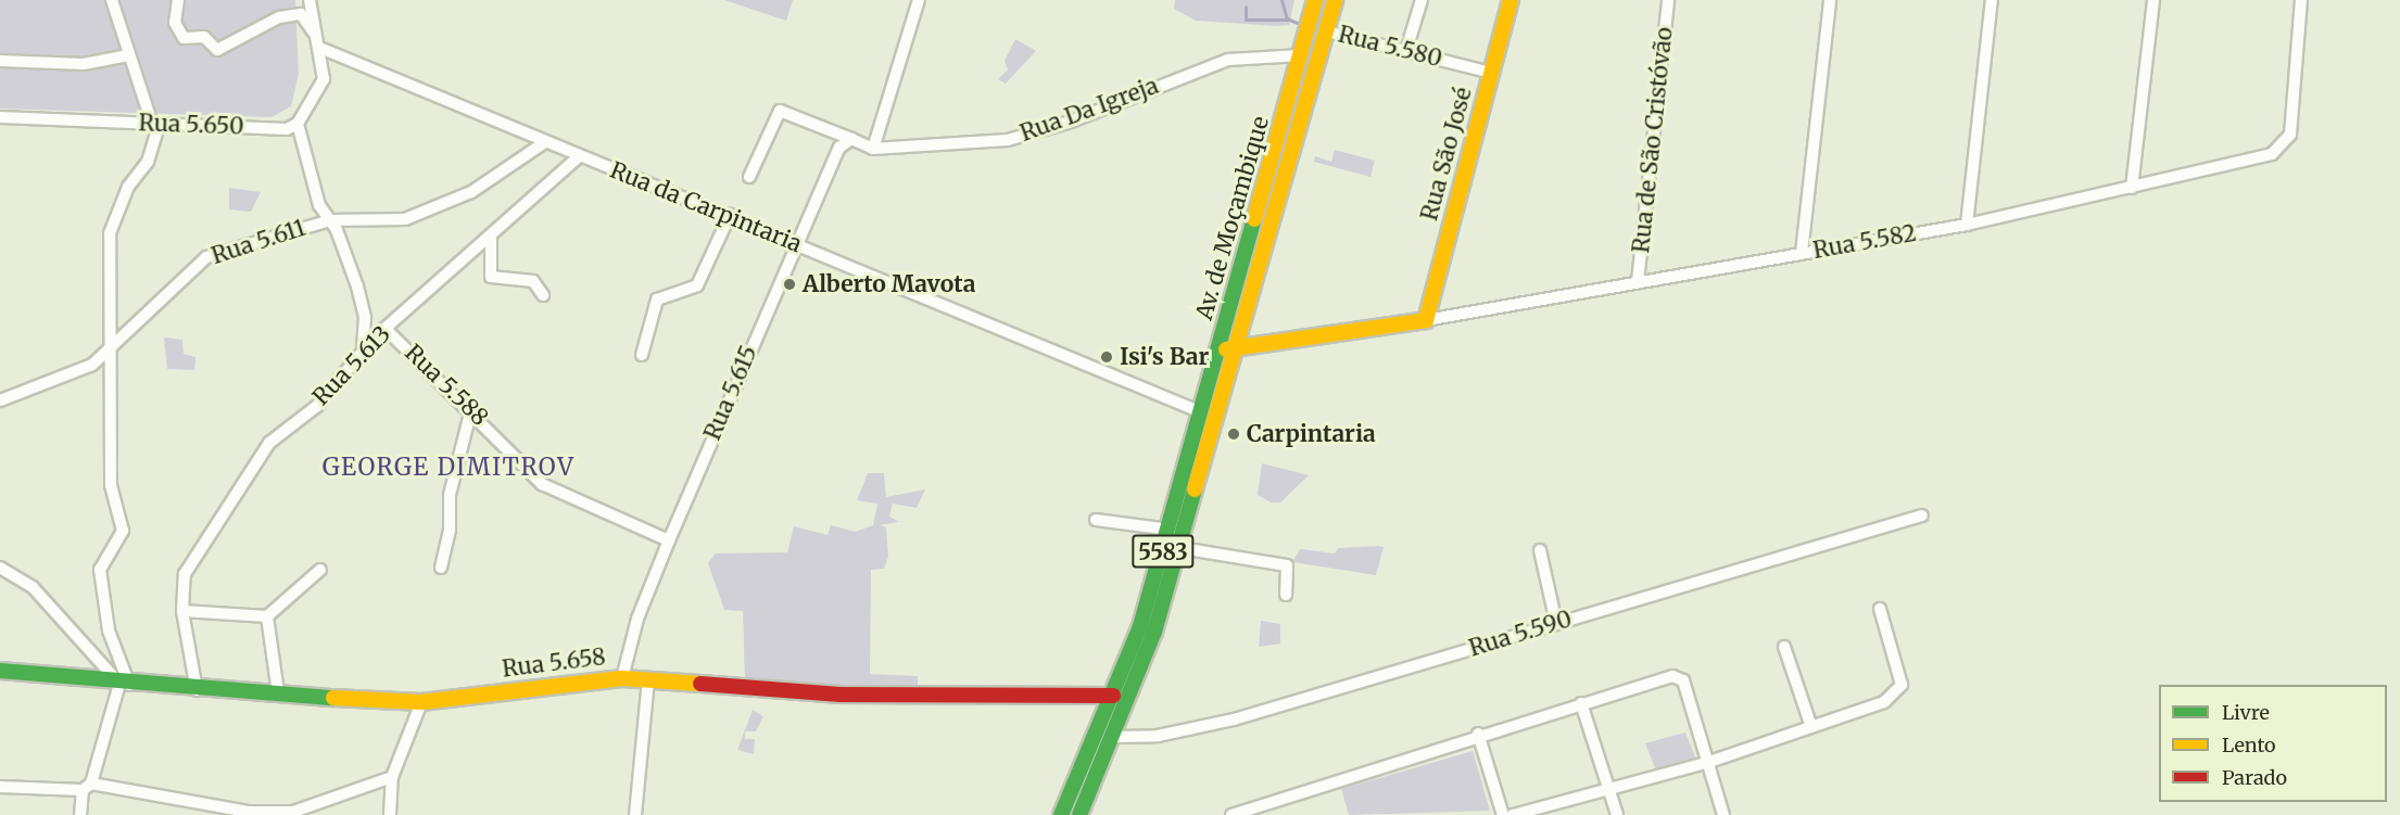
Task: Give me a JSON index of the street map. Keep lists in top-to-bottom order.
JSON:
{
  "streets": {
    "main road": [
      "Rua São José",
      "Av. de Moçambique",
      "5583",
      "Rua 5.658"
    ],
    "street": [
      "Rua 5.580",
      "Rua Da Igreja",
      "Rua 5.650",
      "Rua de São Cristóvão",
      "Rua da Carpintaria",
      "Rua 5.611",
      "Rua 5.582",
      "Rua 5.613",
      "Rua 5.588",
      "Rua 5.615",
      "Rua 5.590"
    ]
  },
  "crossings": [
    ["Rua 5.580", "Rua São José"],
    ["Rua 5.580", "Av. de Moçambique"],
    ["Rua Da Igreja", "Av. de Moçambique"],
    ["Rua de São Cristóvão", "Rua 5.582"],
    ["Rua São José", "Rua 5.582"],
    ["Rua da Carpintaria", "Av. de Moçambique"],
    ["Rua da Carpintaria", "Rua 5.611"],
    ["Rua da Carpintaria", "Rua 5.613"],
    ["Rua da Carpintaria", "Rua 5.615"],
    ["Av. de Moçambique", "Rua 5.590"],
    ["Av. de Moçambique", "Rua 5.658"],
    ["Rua 5.613", "Rua 5.588"],
    ["Rua 5.613", "Rua 5.658"],
    ["Rua 5.588", "Rua 5.615"],
    ["Rua 5.615", "Rua 5.658"]
  ],
  "districts": ["GEORGE DIMITROV"],
  "places": ["Alberto Mavota", "Isi's Bar", "Carpintaria"],
  "legend": ["Livre", "Lento", "Parado"]
}
